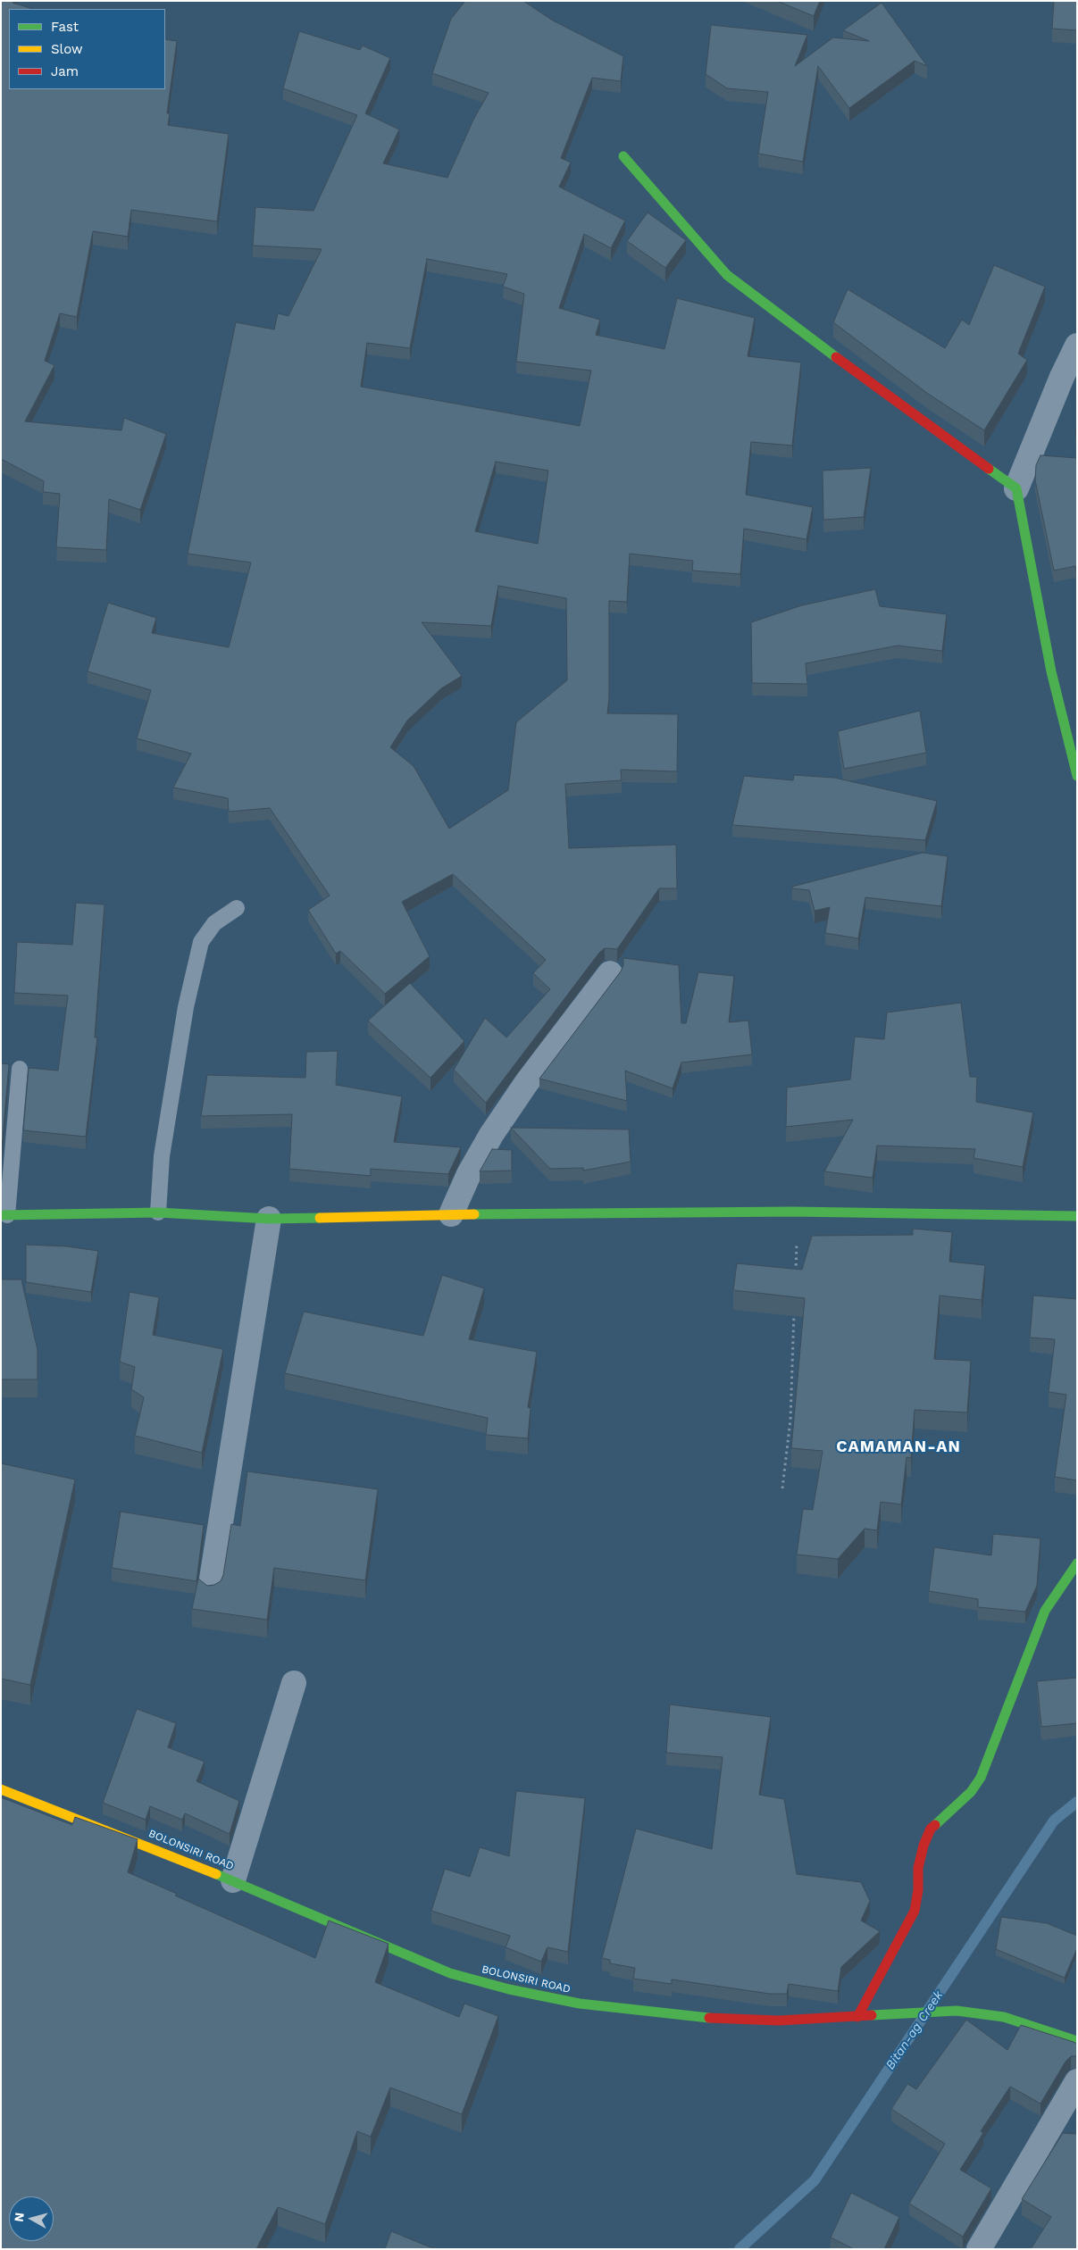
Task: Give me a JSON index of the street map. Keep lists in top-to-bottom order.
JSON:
{
  "streets": {
    "street": ["BOLONSIRI ROAD"]
  },
  "districts": ["CAMAMAN-AN"],
  "water": ["Bitan-ag Creek"],
  "legend": ["Fast", "Slow", "Jam"],
  "north": "left"
}
